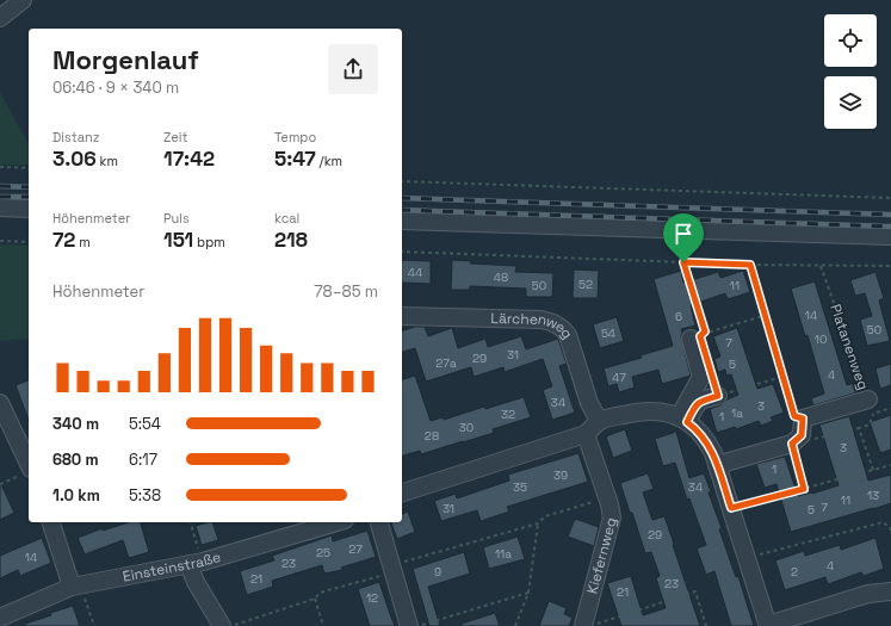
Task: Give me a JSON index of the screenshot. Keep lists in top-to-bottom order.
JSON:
{
  "streets": {
    "street": [
      "Lärchenweg",
      "Platanenweg",
      "Kiefernweg",
      "Einsteinstraße"
    ]
  },
  "house_numbers": [
    "44",
    "48",
    "52",
    "50",
    "11",
    "14",
    "6",
    "50",
    "54",
    "10",
    "7",
    "31",
    "29",
    "27a",
    "5",
    "4",
    "47",
    "34",
    "3",
    "1a",
    "32",
    "1",
    "30",
    "28",
    "3",
    "1",
    "39",
    "35",
    "34",
    "13",
    "11",
    "7",
    "31",
    "5",
    "29",
    "27",
    "25",
    "11a",
    "14",
    "23",
    "4",
    "9",
    "2",
    "21",
    "23",
    "21",
    "12"
  ],
  "page": {
    "heading": ["Morgenlauf", "06:46 · 9 × 340 m"],
    "stats": [
      ["Distanz", "3.06 km"],
      ["Zeit", "17:42"],
      ["Tempo", "5:47 /km"],
      ["Höhenmeter", "72 m"],
      ["Puls", "151 bpm"],
      ["kcal", "218"]
    ],
    "chart": ["Höhenmeter", "78–85 m"],
    "list": [
      {
        "name": "340 m",
        "note": "5:54"
      },
      {
        "name": "680 m",
        "note": "6:17"
      },
      {
        "name": "1.0 km",
        "note": "5:38"
      }
    ]
  }
}
